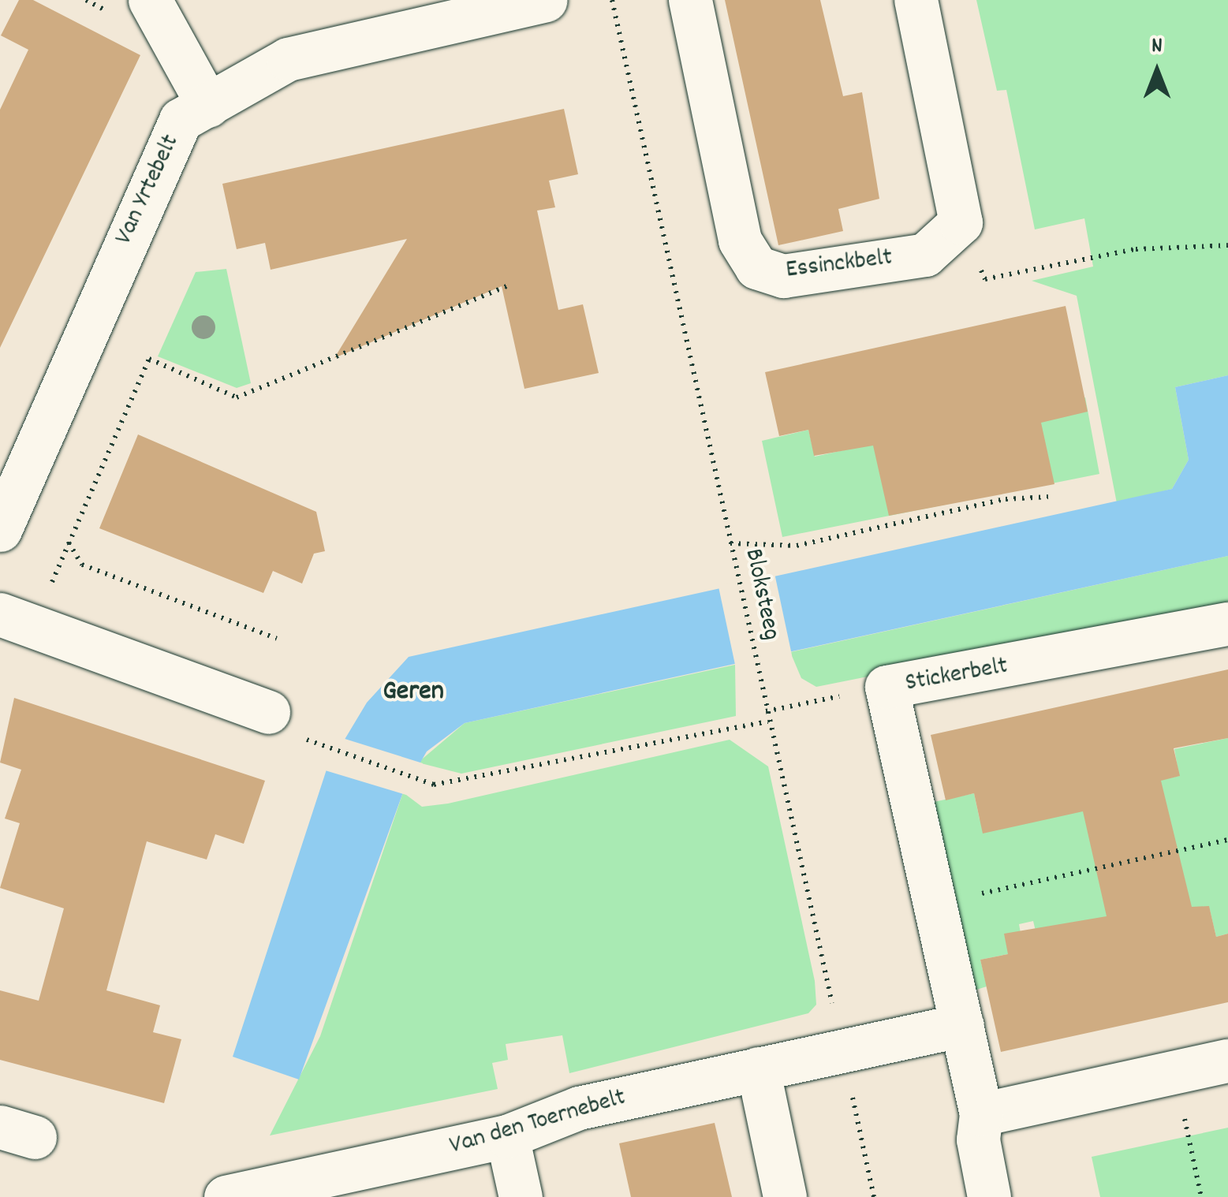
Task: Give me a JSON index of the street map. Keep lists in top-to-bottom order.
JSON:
{
  "streets": {
    "street": [
      "Van Yrtebelt",
      "Essinckbelt",
      "Stickerbelt",
      "Van den Toernebelt"
    ],
    "path": ["Bloksteeg"]
  },
  "districts": ["Geren"],
  "north": "top"
}
